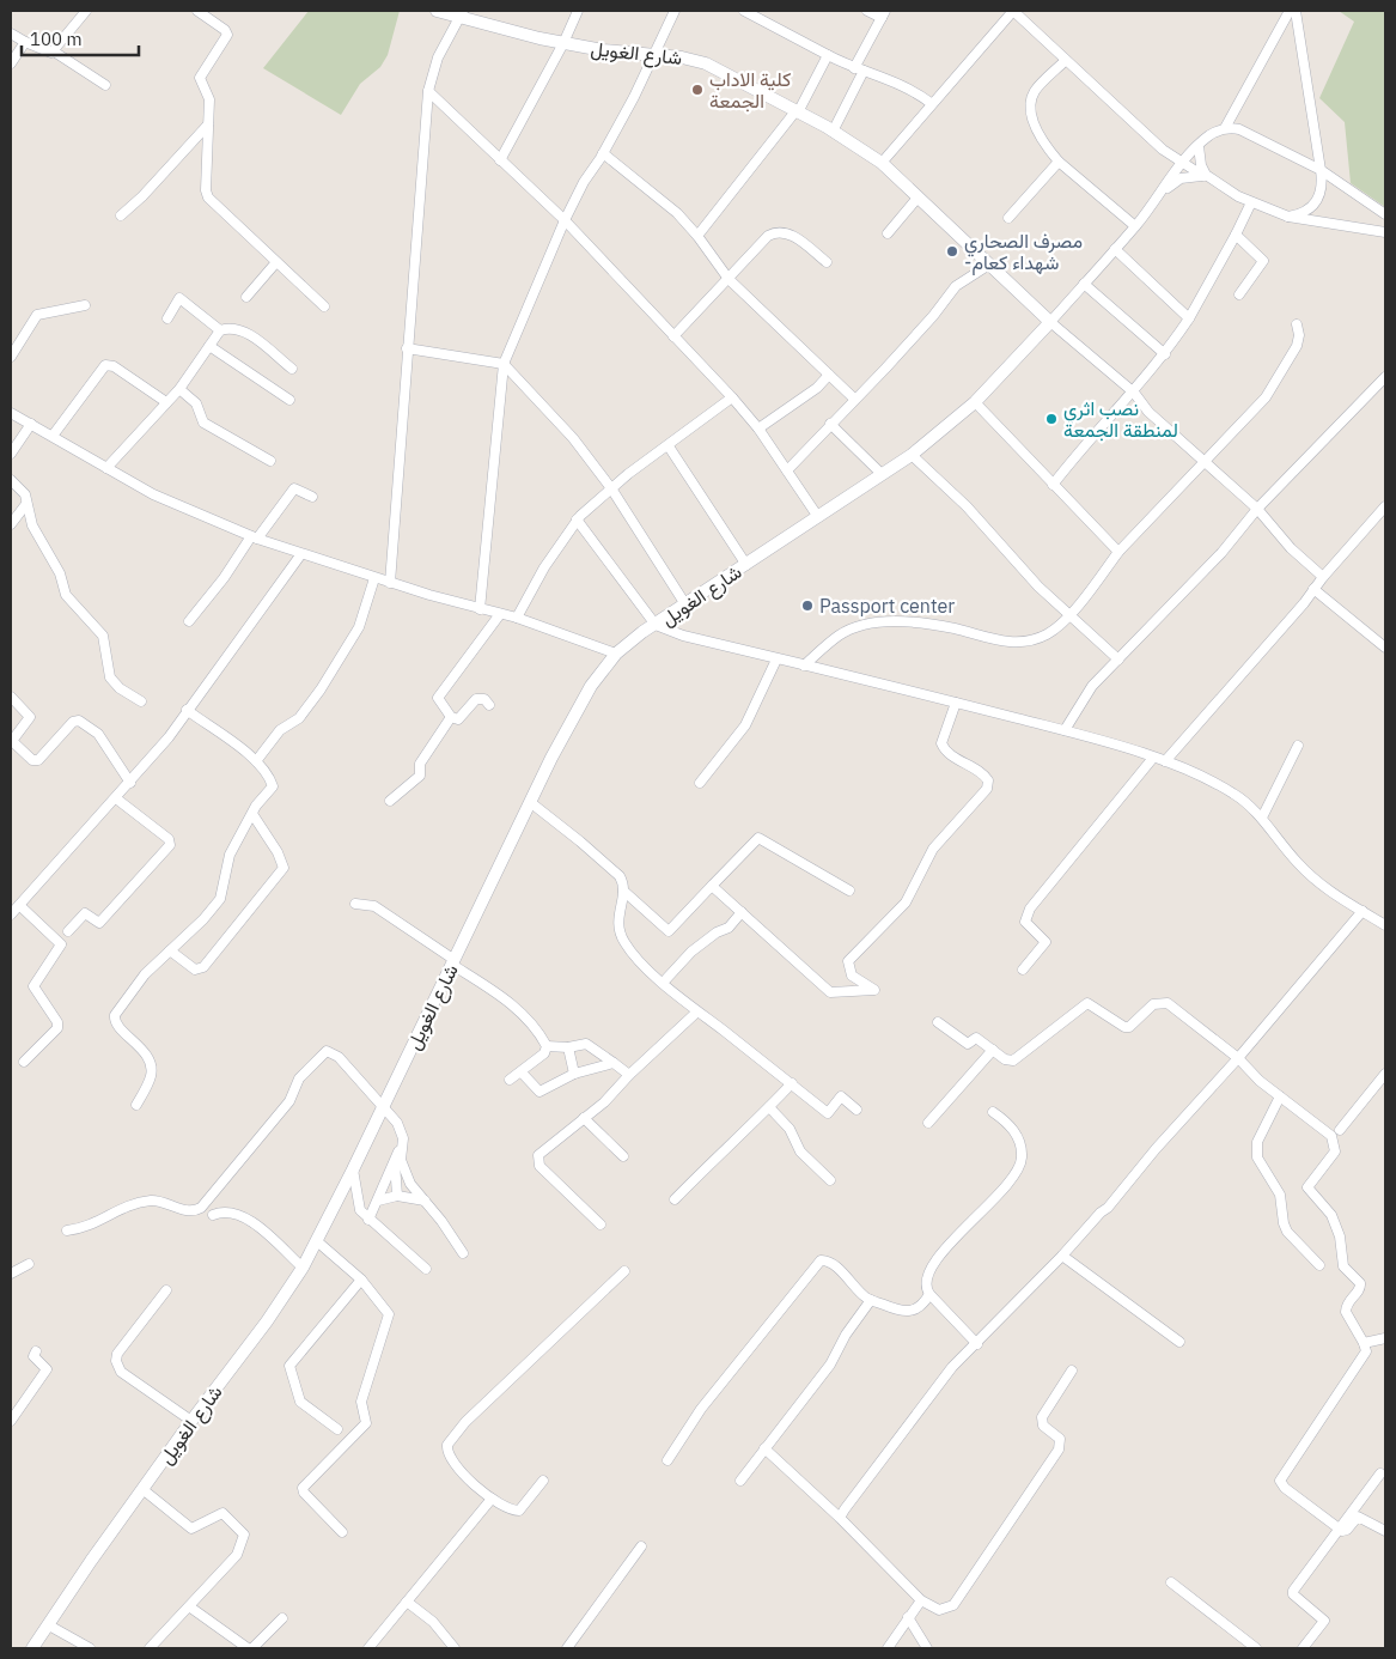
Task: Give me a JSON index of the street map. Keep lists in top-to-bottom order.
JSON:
{
  "streets": {
    "street": ["شارع الغويل"]
  },
  "places": [
    "كلية اﻻداب الجمعة",
    "مصرف الصحاري -شهداء كعام",
    "نصب اثري لمنطقة الجمعة",
    "Passport center"
  ],
  "scale_bar": "100 m"
}
